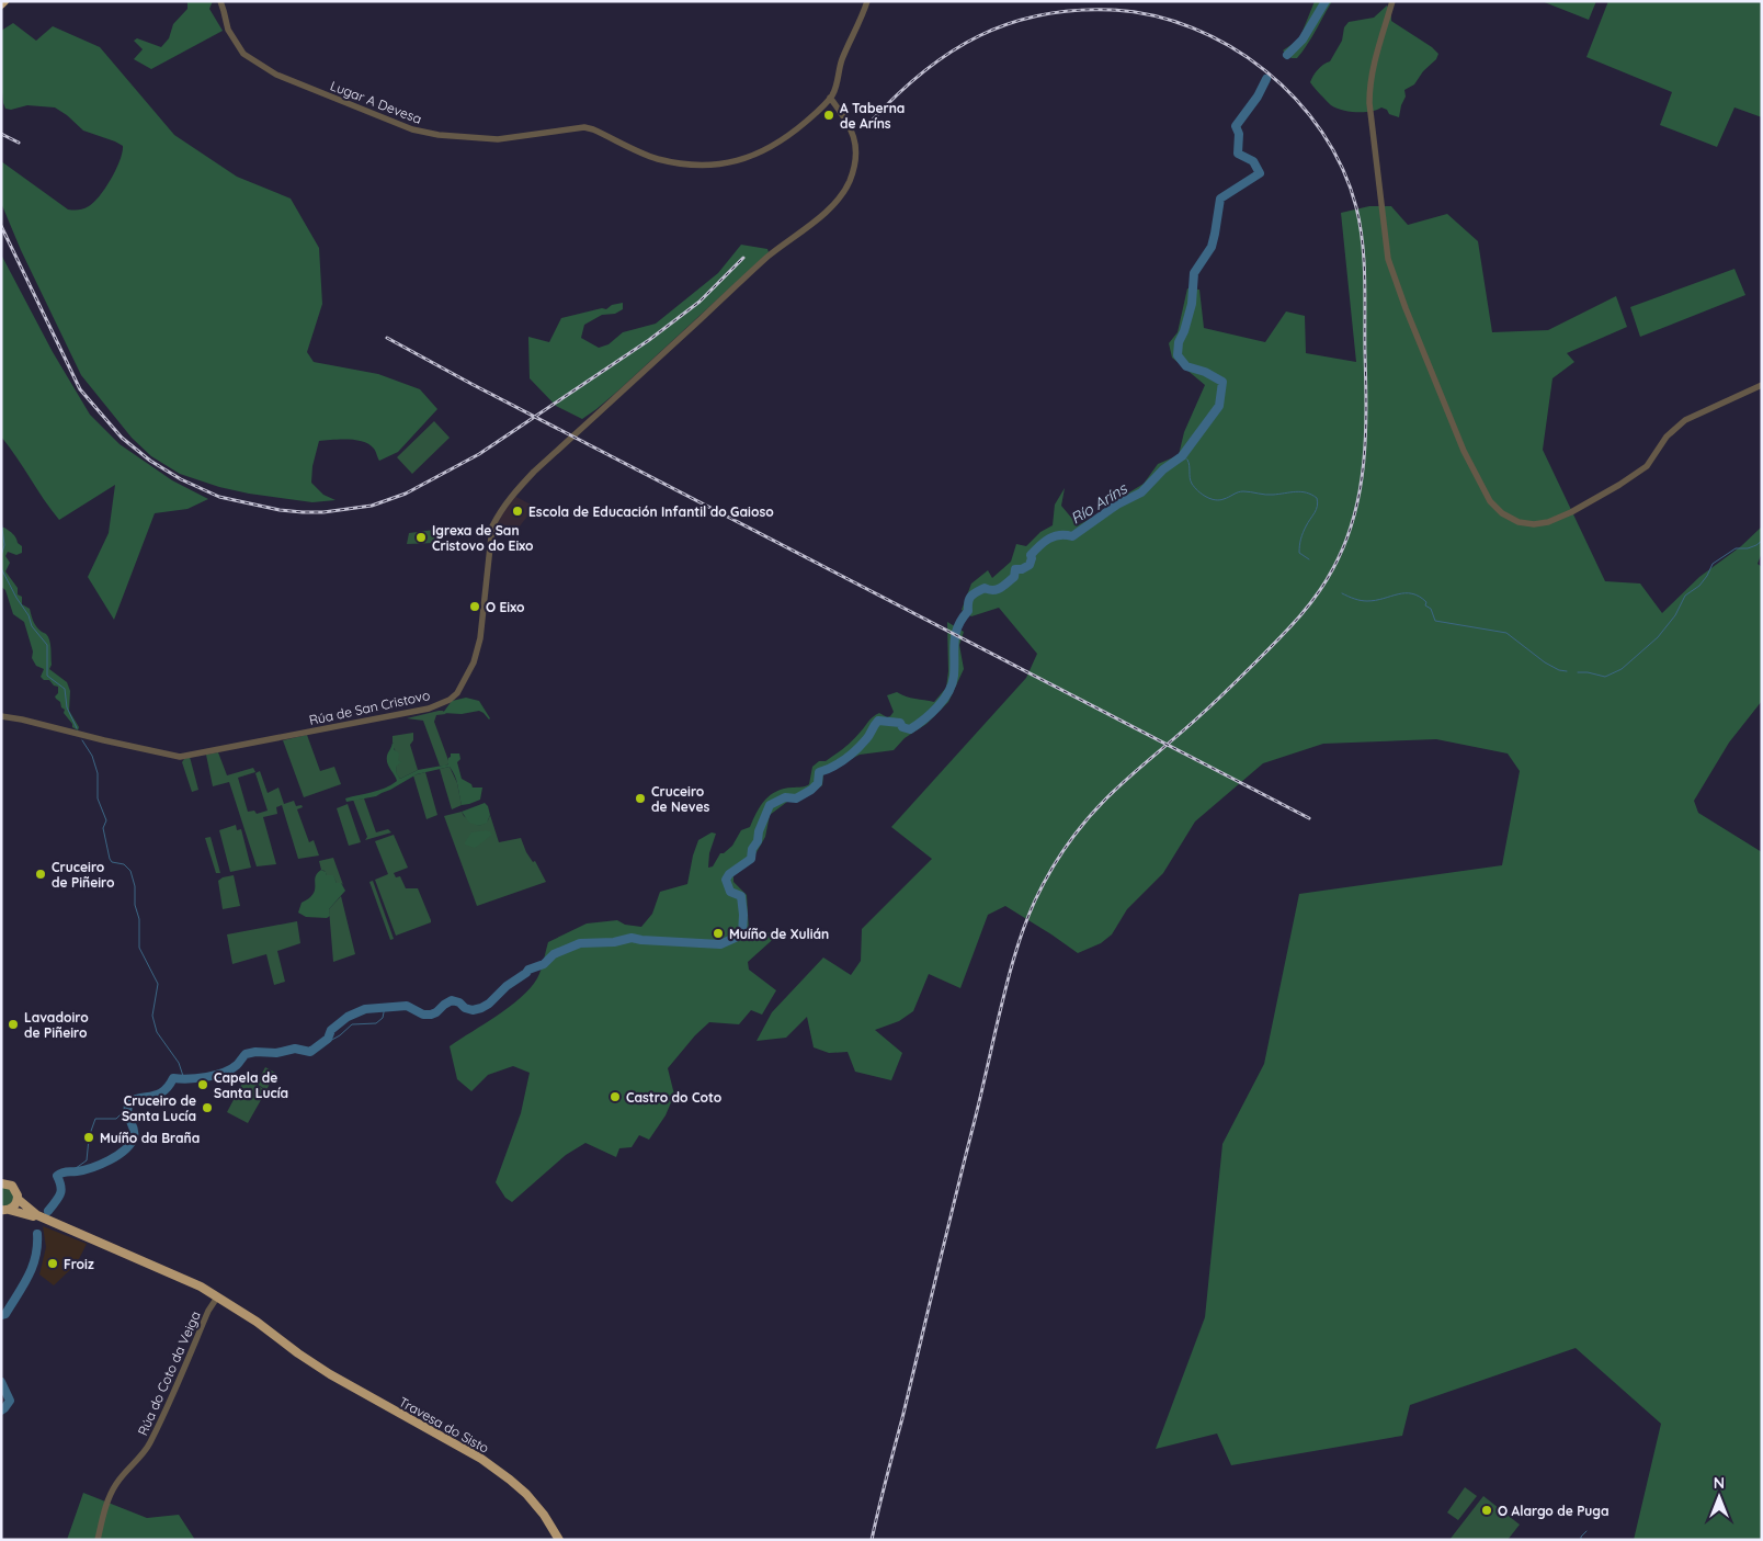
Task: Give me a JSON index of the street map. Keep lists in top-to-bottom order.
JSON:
{
  "streets": {
    "highway": ["Travesa do Sisto"],
    "street": ["Lugar A Devesa", "Rúa de San Cristovo", "Rúa do Coto da Veiga"]
  },
  "crossings": [
    ["Lugar A Devesa", "Rúa de San Cristovo"],
    ["Rúa do Coto da Veiga", "Travesa do Sisto"]
  ],
  "water": ["Río Aríns"],
  "places": [
    "A Taberna de Aríns",
    "Escola de Educación Infantil do Gaioso",
    "Igrexa de San Cristovo do Eixo",
    "O Eixo",
    "Cruceiro de Neves",
    "Cruceiro de Piñeiro",
    "Muíño de Xulián",
    "Lavadoiro de Piñeiro",
    "Capela de Santa Lucía",
    "Castro do Coto",
    "Cruceiro de Santa Lucía",
    "Muíño da Braña",
    "Froiz",
    "O Alargo de Puga"
  ],
  "north": "top"
}
